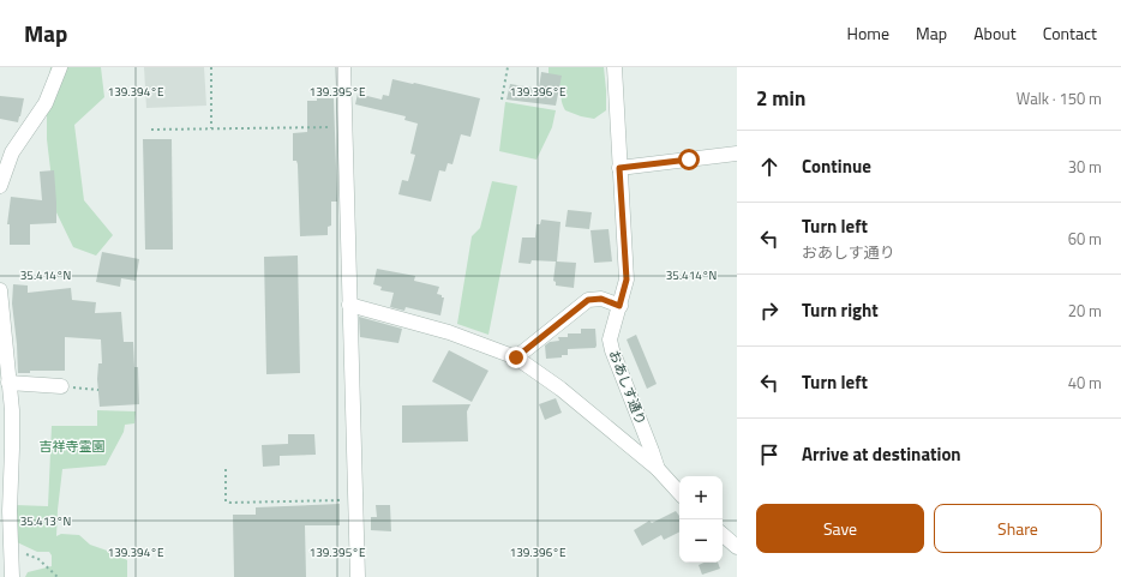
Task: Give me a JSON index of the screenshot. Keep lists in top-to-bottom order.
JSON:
{
  "streets": {
    "street": ["おあしす通り"]
  },
  "parks": ["吉祥寺霊園"],
  "page": {
    "header": "Map",
    "nav": [
      "Home",
      "Map",
      "About",
      "Contact"
    ],
    "heading": ["2 min", "Walk · 150 m"],
    "list": [
      ["Continue", "30 m"],
      ["Turn left", "おあしす通り", "60 m"],
      ["Turn right", "20 m"],
      ["Turn left", "40 m"],
      "Arrive at destination"
    ],
    "map_buttons": ["+", "−"],
    "buttons": ["Save", "Share"]
  },
  "coordinates": [
    "139.394°E",
    "139.395°E",
    "139.396°E",
    "35.414°N",
    "35.413°N"
  ]
}
